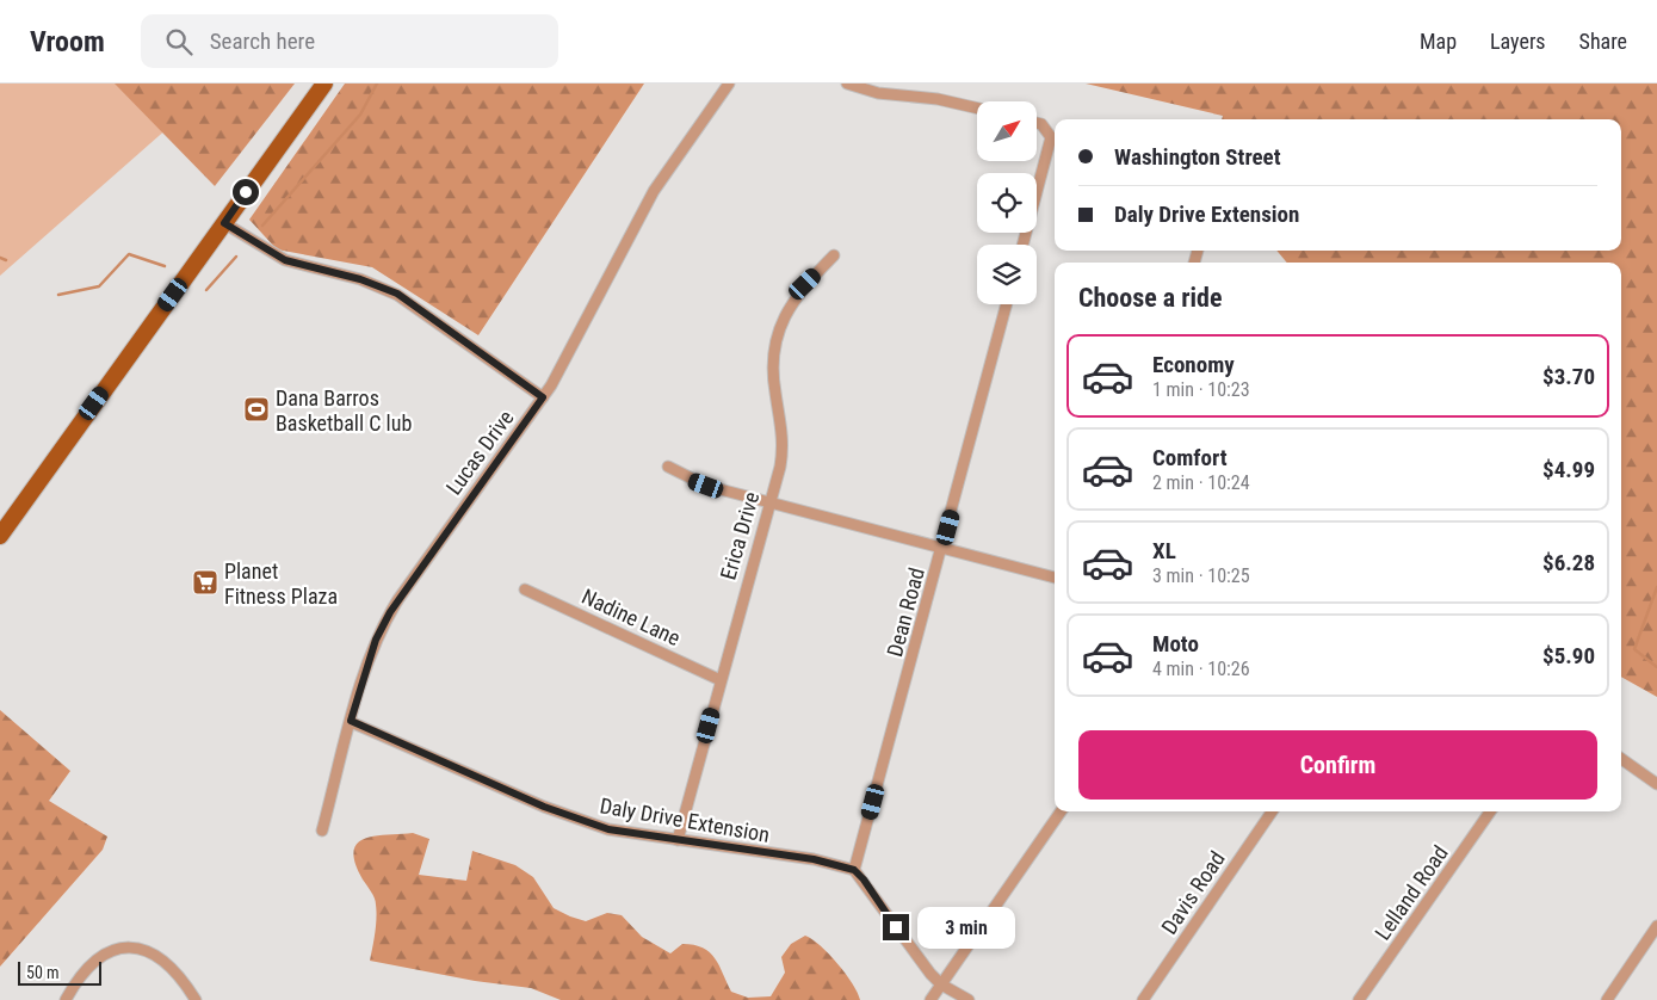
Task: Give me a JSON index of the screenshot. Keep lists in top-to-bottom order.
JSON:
{
  "streets": {
    "street": [
      "Lucas Drive",
      "Erica Drive",
      "Dean Road",
      "Nadine Lane",
      "Daly Drive Extension",
      "Davis Road",
      "Lelland Road"
    ]
  },
  "crossings": [
    ["Lucas Drive", "Daly Drive Extension"],
    ["Erica Drive", "Nadine Lane"],
    ["Erica Drive", "Daly Drive Extension"],
    ["Dean Road", "Daly Drive Extension"]
  ],
  "places": {
    "sports": ["Dana Barros Basketball C lub"],
    "supermarket": ["Planet Fitness Plaza"]
  },
  "scale_bar": "50 m",
  "north": "top right",
  "page": {
    "header": "Vroom",
    "search": "Search here",
    "nav": ["Map", "Layers", "Share"],
    "banner": ["Washington Street", "Daly Drive Extension"],
    "heading": "Choose a ride",
    "list": [
      {
        "name": "Economy",
        "note": "1 min · 10:23",
        "value": "$3.70"
      },
      {
        "name": "Comfort",
        "note": "2 min · 10:24",
        "value": "$4.99"
      },
      {
        "name": "XL",
        "note": "3 min · 10:25",
        "value": "$6.28"
      },
      {
        "name": "Moto",
        "note": "4 min · 10:26",
        "value": "$5.90"
      }
    ],
    "buttons": "Confirm",
    "bubble": "3 min",
    "scale": "50 m"
  }
}
